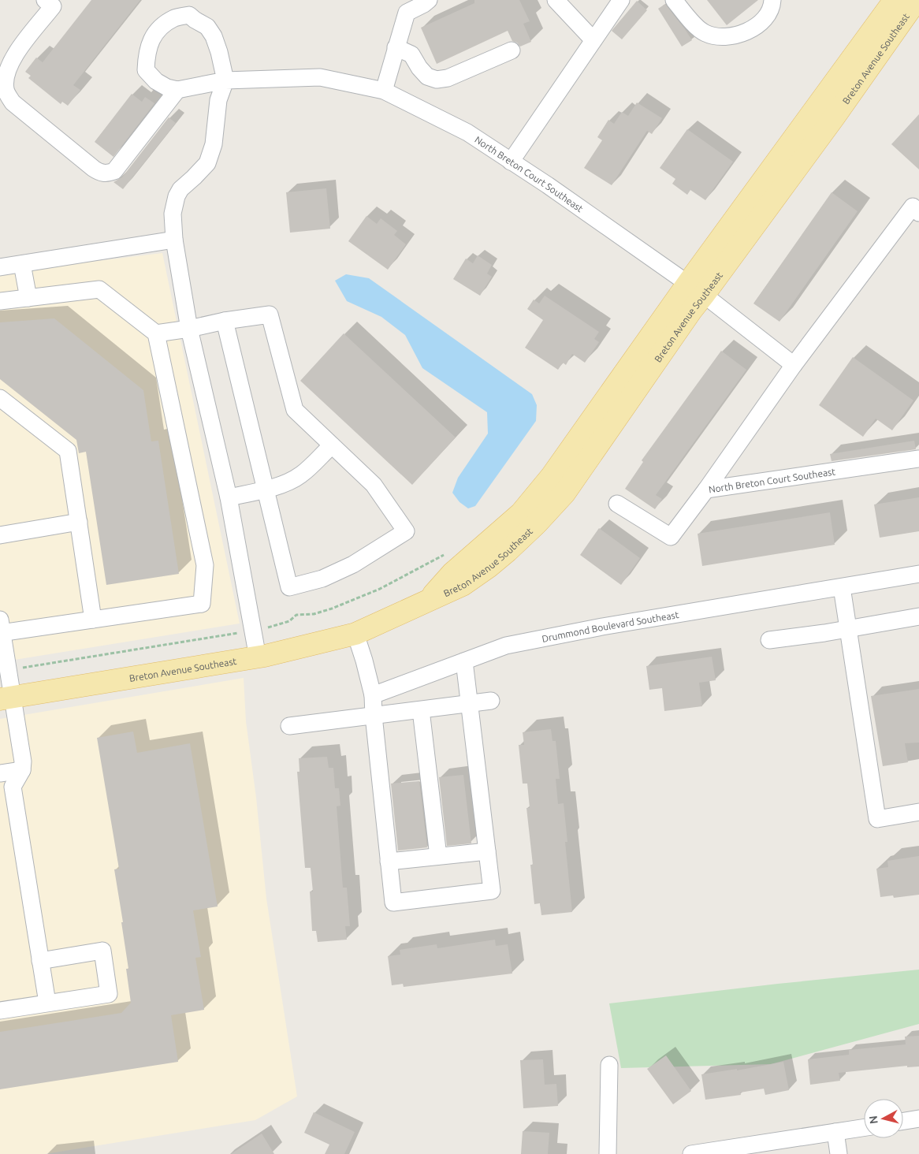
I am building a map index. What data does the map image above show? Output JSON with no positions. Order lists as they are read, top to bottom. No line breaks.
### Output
{"streets":{"main road":["Breton Avenue Southeast"],"street":["North Breton Court Southeast","Drummond Boulevard Southeast"]},"crossings":[["Breton Avenue Southeast","North Breton Court Southeast"]],"north":"left"}
